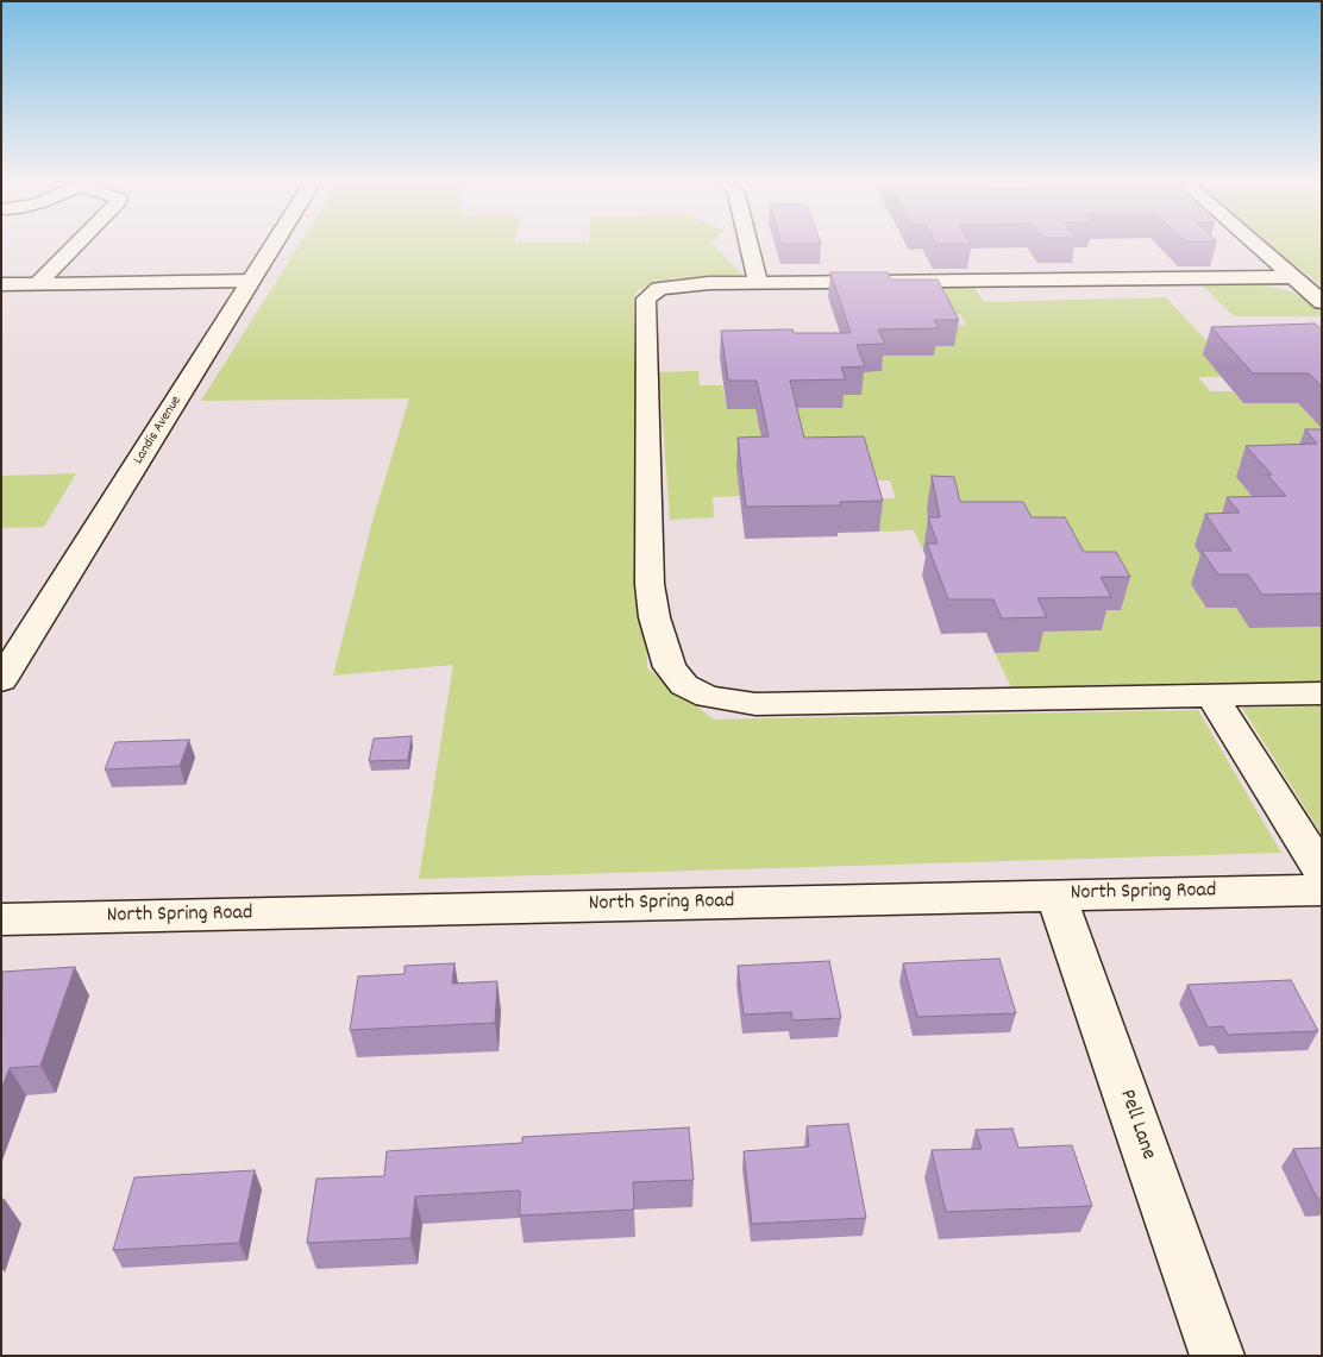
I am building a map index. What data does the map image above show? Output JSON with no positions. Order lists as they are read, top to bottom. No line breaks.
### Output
{"streets":{"street":["Landis Avenue","North Spring Road","Pell Lane"]},"crossings":[["North Spring Road","Pell Lane"]]}
